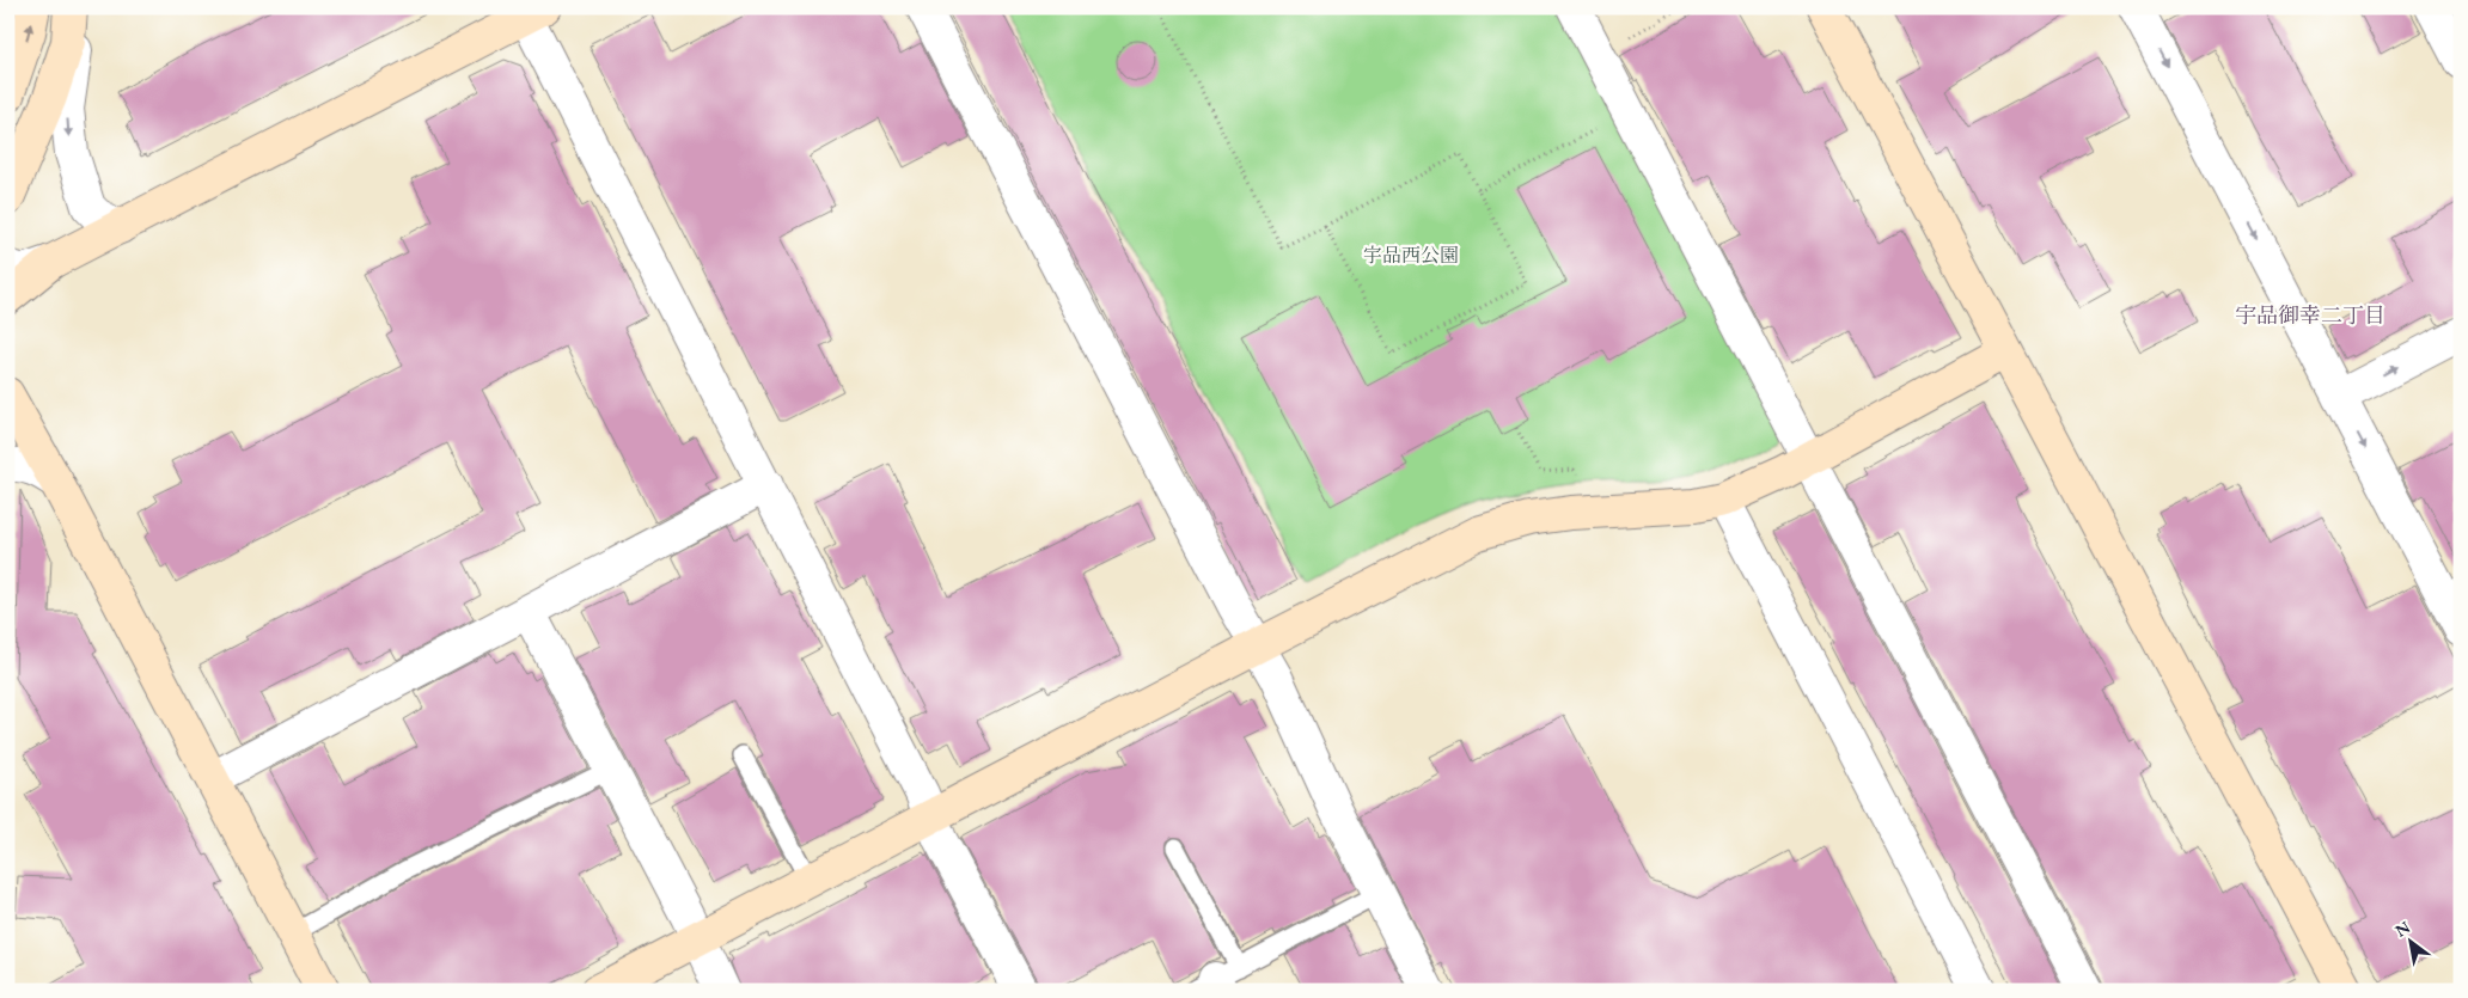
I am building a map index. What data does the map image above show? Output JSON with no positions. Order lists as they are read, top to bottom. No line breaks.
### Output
{"districts":["宇品御幸二丁目"],"parks":["宇品西公園"],"north":"top left"}
